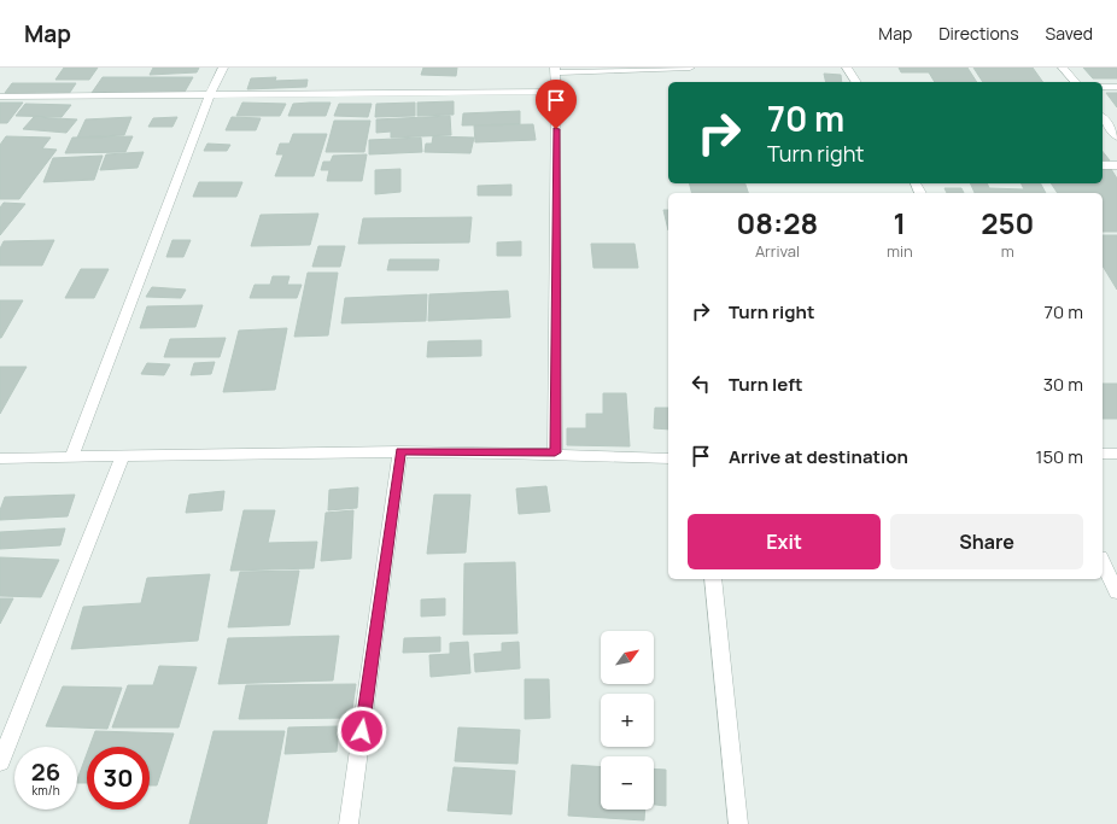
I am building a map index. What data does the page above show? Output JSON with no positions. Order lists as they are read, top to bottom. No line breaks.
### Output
{"north":"top right","page":{"header":"Map","nav":["Map","Directions","Saved"],"turn":["70 m","Turn right"],"eta":["08:28","Arrival","1","min","250","m"],"list":[{"name":"Turn right","value":"70 m"},{"name":"Turn left","value":"30 m"},{"name":"Arrive at destination","value":"150 m"}],"buttons":["Exit","Share"],"map_buttons":["+","−"],"speed":"26 km/h","limit":"30"}}
